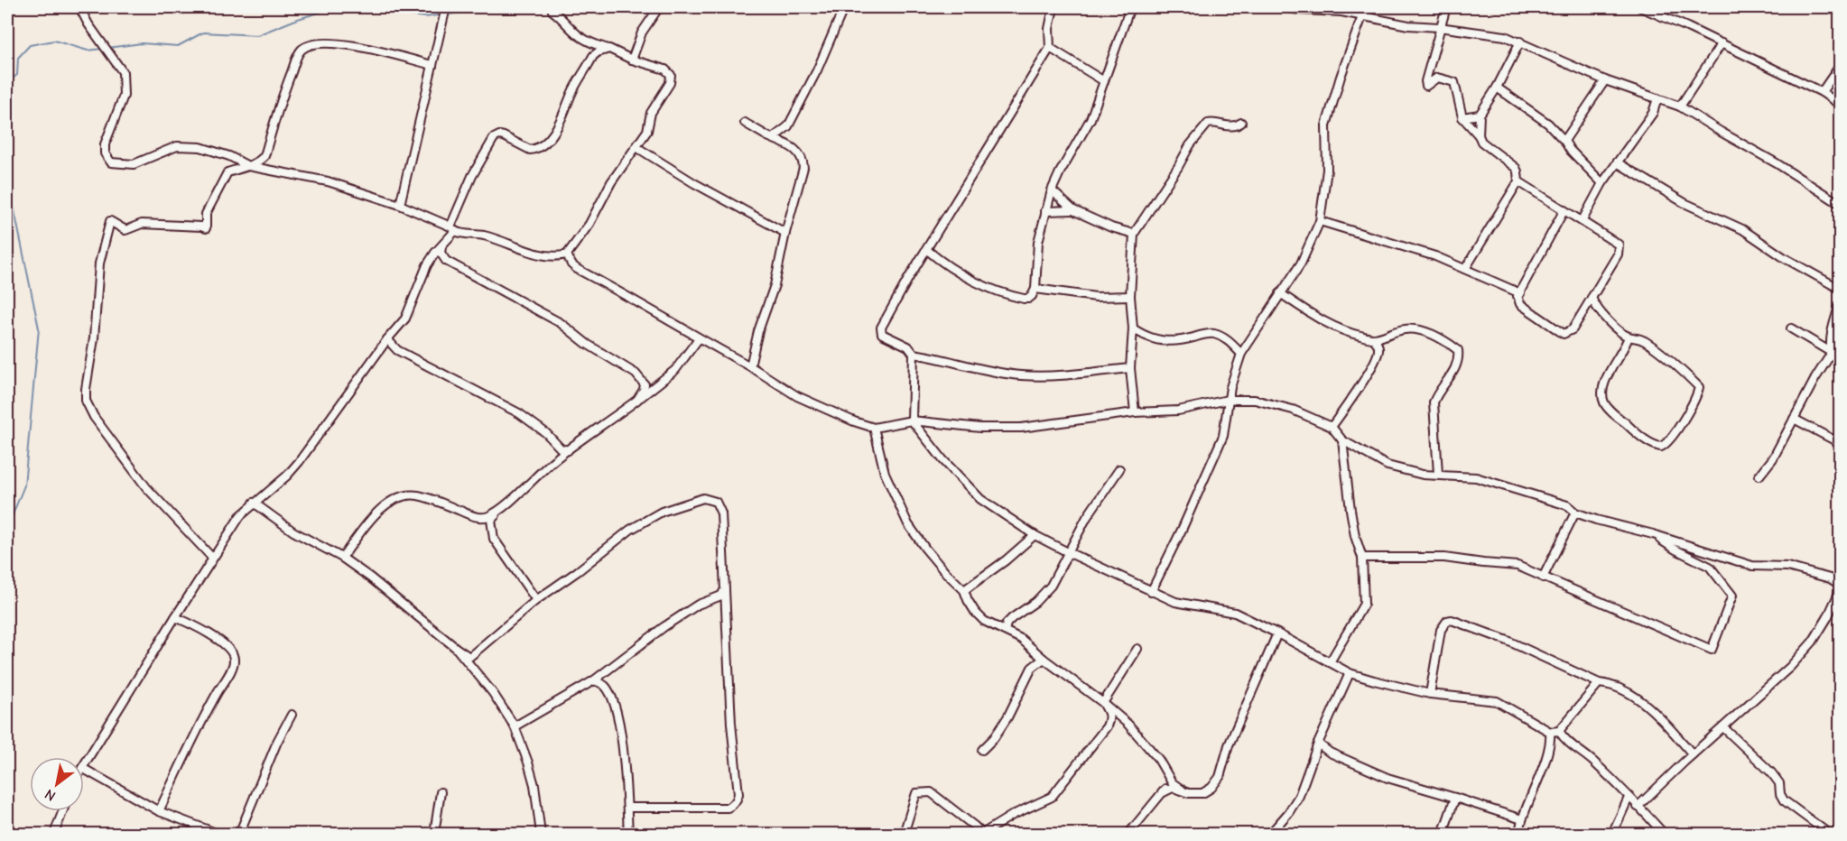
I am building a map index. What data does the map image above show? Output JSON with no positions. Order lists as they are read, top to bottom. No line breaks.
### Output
{"north":"bottom left"}
